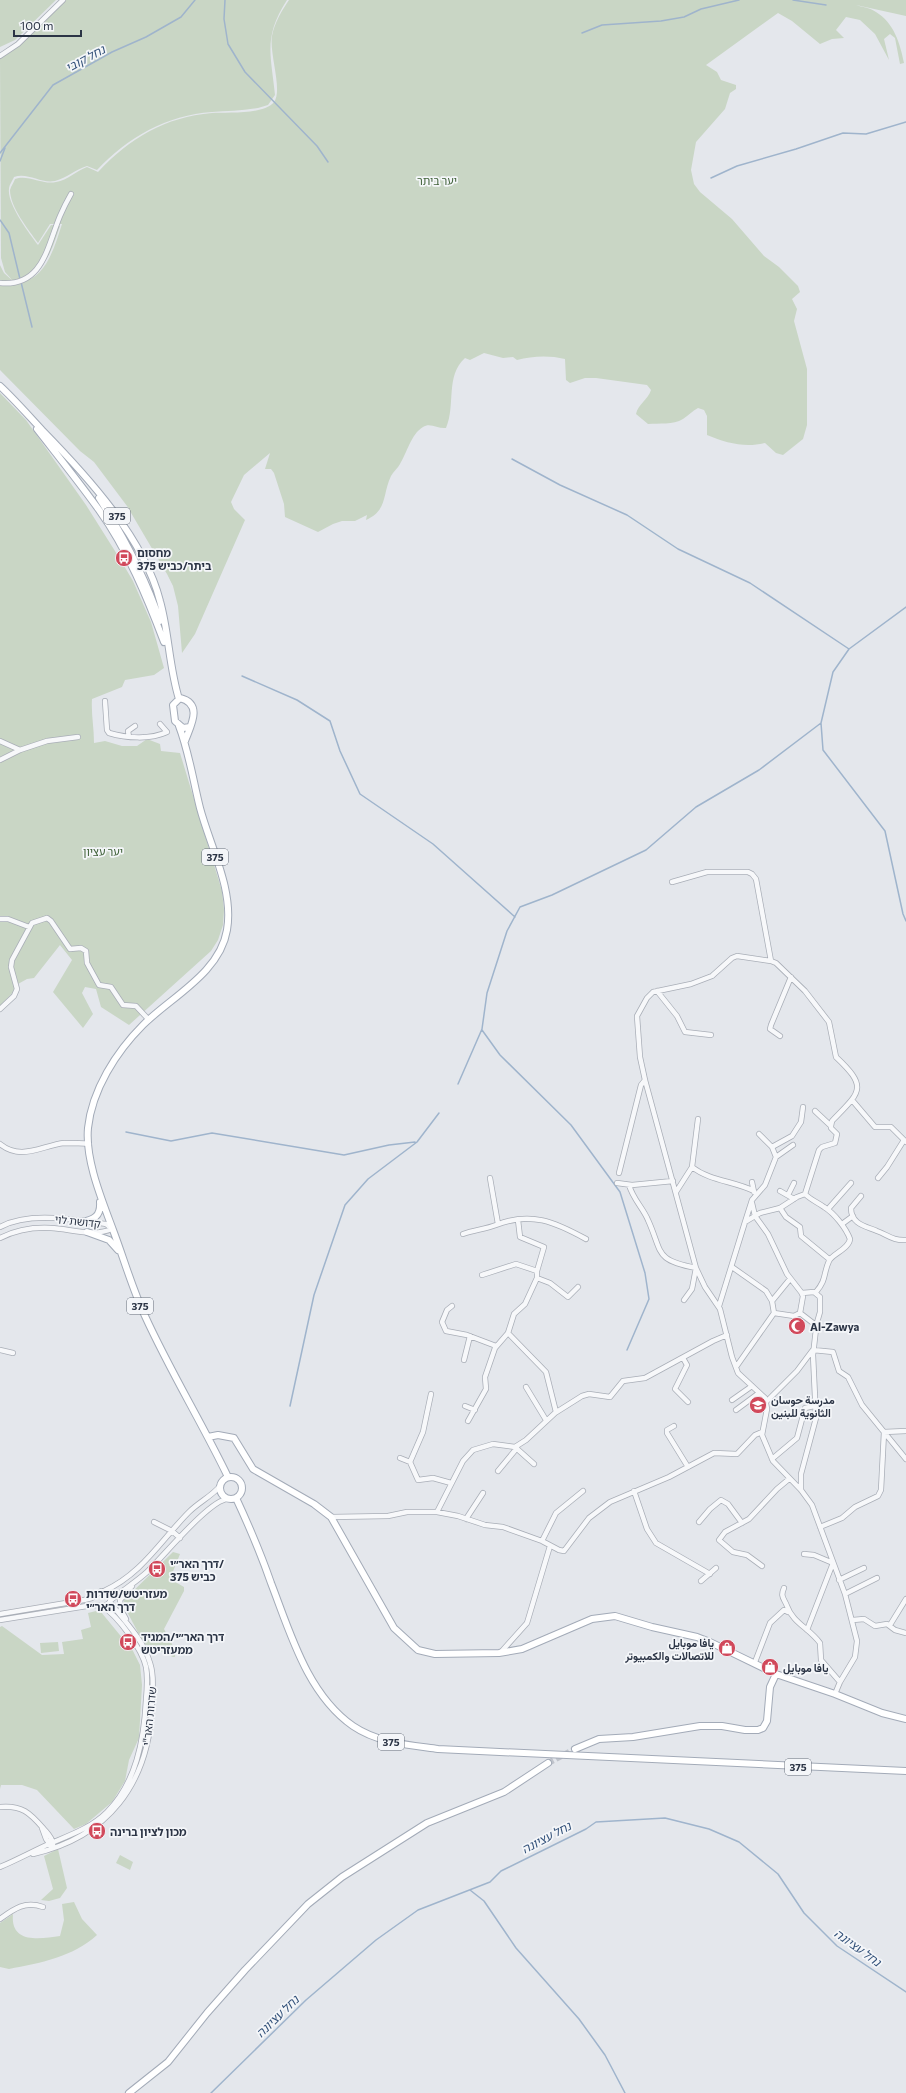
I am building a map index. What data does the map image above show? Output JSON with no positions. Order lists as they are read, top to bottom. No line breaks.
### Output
{"streets":{"main road":["375"],"street":["קדושת לוי","שדרות האר\"י"]},"crossings":[["375","קדושת לוי"]],"water":["נחל קובי","נחל עציונה"],"parks":["יער ביתר","יער עציון"],"places":{"bus stop":["מחסום ביתר/כביש 375","דרך האר״י/ כביש 375","מעזריטש/שדרות דרך האר״י","דרך האר״י/המגיד ממעזריטש","מכון לציון ברינה"],"mosque":["Al-Zawya"],"school or university":["مدرسة حوسان الثانوية للبنين"],"shop":["يافا موبايل للاتصالات والكمبيوتر","يافا موبايل"]},"scale_bar":"100 m"}
